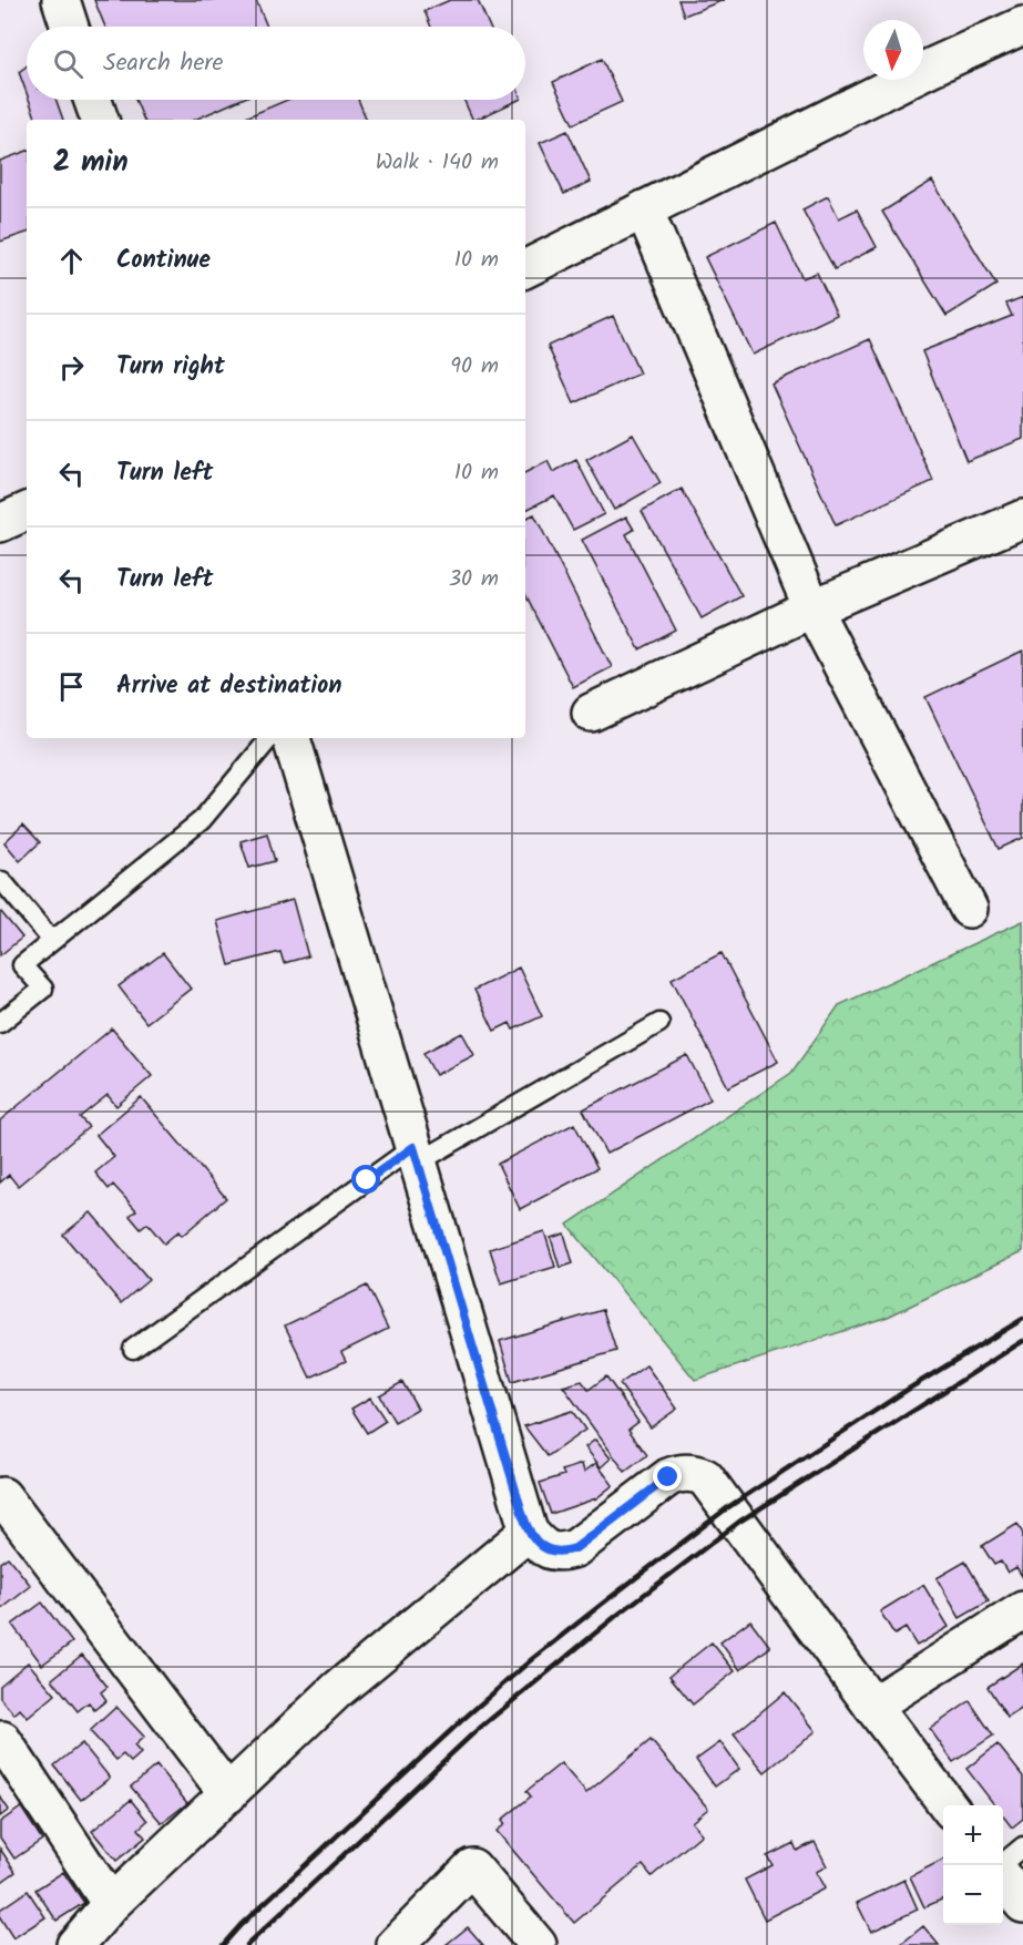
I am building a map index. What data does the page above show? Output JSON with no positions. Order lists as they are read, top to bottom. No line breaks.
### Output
{"north":"bottom","page":{"search":"Search here","heading":["2 min","Walk · 140 m"],"list":[["Continue","10 m"],["Turn right","90 m"],["Turn left","10 m"],["Turn left","30 m"],"Arrive at destination"],"map_buttons":["+","−"]}}
